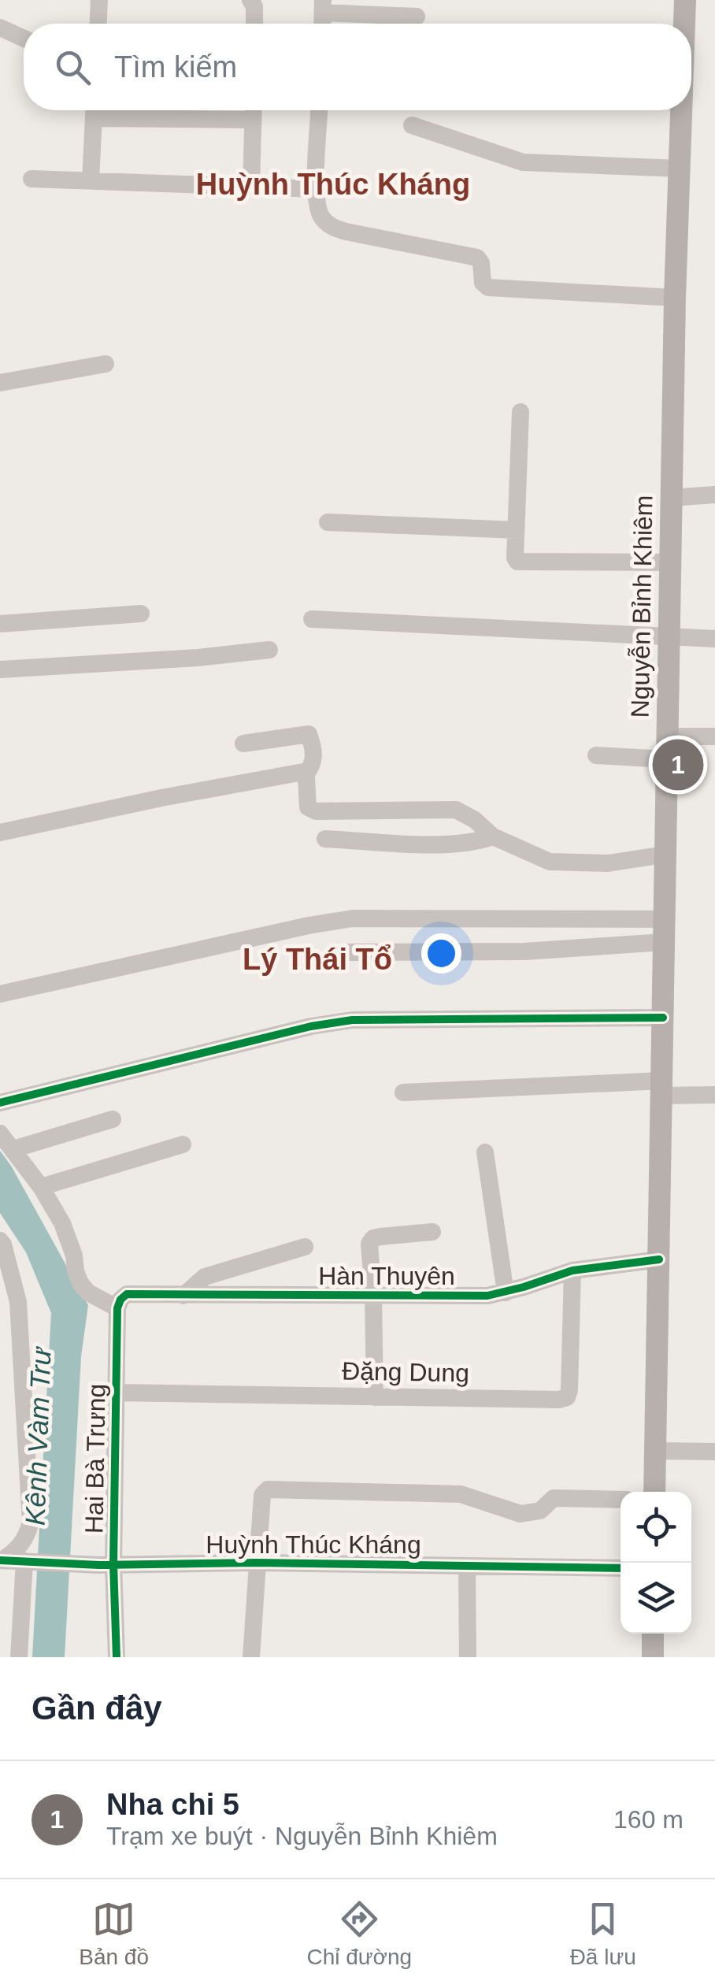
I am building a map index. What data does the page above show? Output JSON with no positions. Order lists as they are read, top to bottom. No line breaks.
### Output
{"streets":{"main road":["Nguyễn Bỉnh Khiêm"],"street":["Hàn Thuyên","Đặng Dung","Hai Bà Trưng","Huỳnh Thúc Kháng"]},"crossings":[["Nguyễn Bỉnh Khiêm","Hàn Thuyên"],["Hàn Thuyên","Đặng Dung"],["Hàn Thuyên","Hai Bà Trưng"],["Đặng Dung","Hai Bà Trưng"],["Hai Bà Trưng","Huỳnh Thúc Kháng"]],"districts":["Huỳnh Thúc Kháng","Lý Thái Tổ"],"water":["Kênh Vàm Trư"],"page":{"search":"Tìm kiếm","pins":"1","heading":"Gần đây","list":[{"mark":"1","name":"Nha chi 5","note":"Trạm xe buýt · Nguyễn Bỉnh Khiêm","value":"160 m"}],"nav":["Bản đồ","Chỉ đường","Đã lưu"]}}
